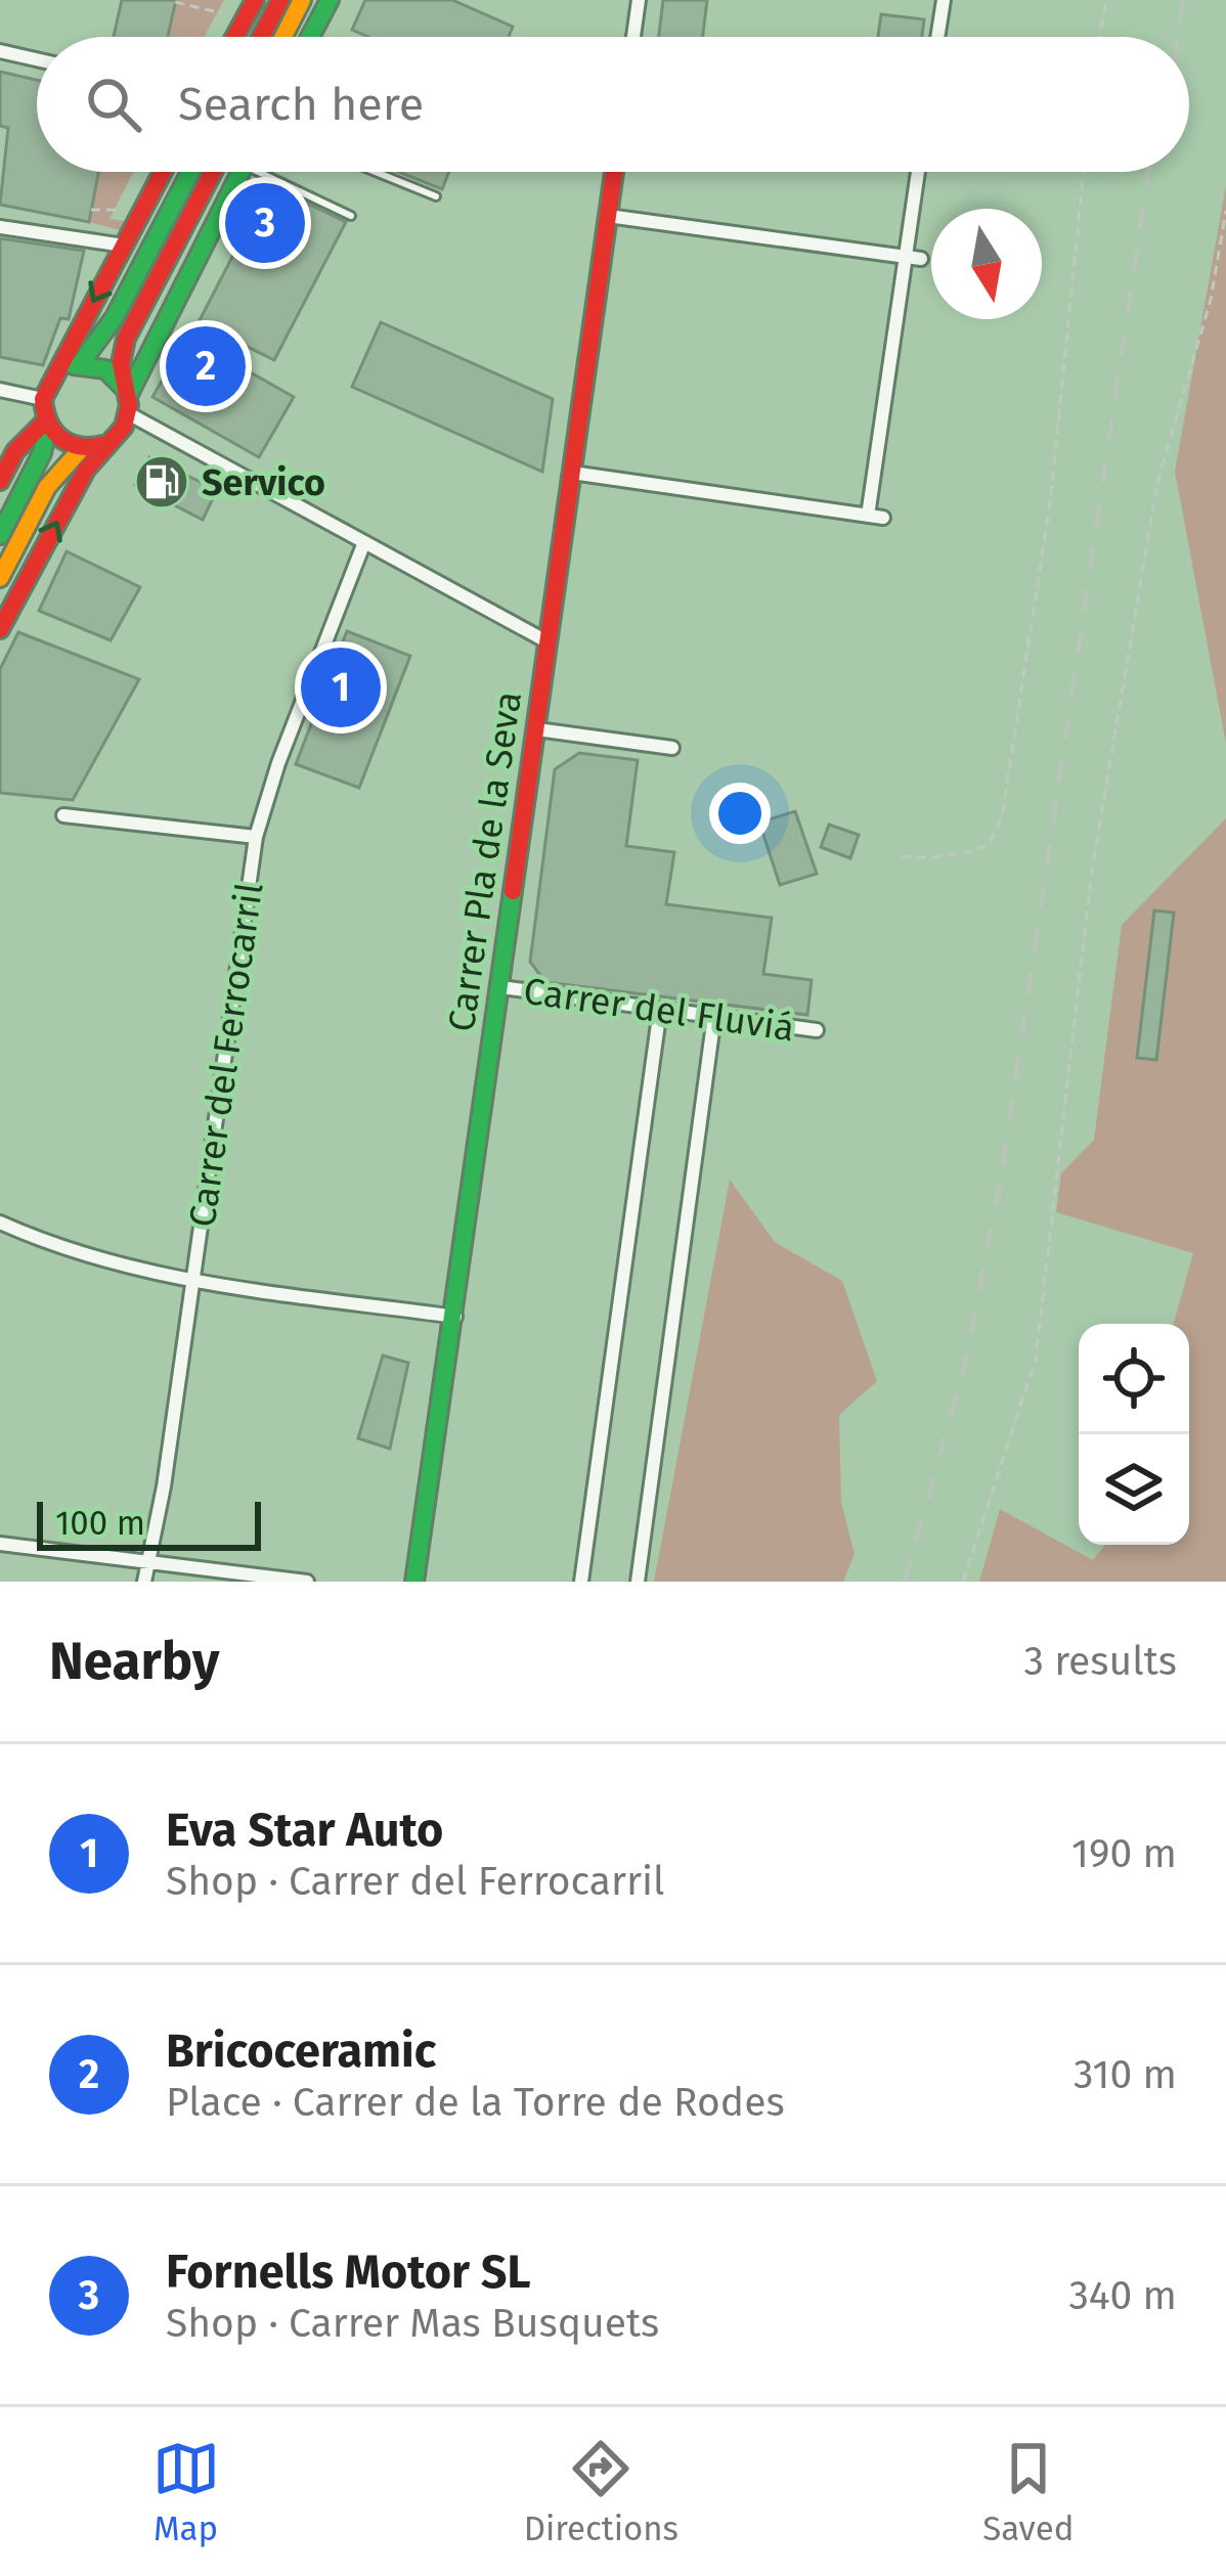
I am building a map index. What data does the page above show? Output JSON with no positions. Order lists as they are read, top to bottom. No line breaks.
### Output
{"streets":{"main road":["Carrer Pla de la Seva"],"street":["Carrer del Fluviá","Carrer del Ferrocarril"]},"crossings":[["Carrer Pla de la Seva","Carrer del Fluviá"]],"places":{"fuel station":["Servico"]},"scale_bar":"100 m","north":"bottom","page":{"search":"Search here","pins":["3","2","1"],"scale":"100 m","heading":["Nearby","3 results"],"list":[{"mark":"1","name":"Eva Star Auto","note":"Shop · Carrer del Ferrocarril","value":"190 m"},{"mark":"2","name":"Bricoceramic","note":"Place · Carrer de la Torre de Rodes","value":"310 m"},{"mark":"3","name":"Fornells Motor SL","note":"Shop · Carrer Mas Busquets","value":"340 m"}],"nav":["Map","Directions","Saved"]}}
